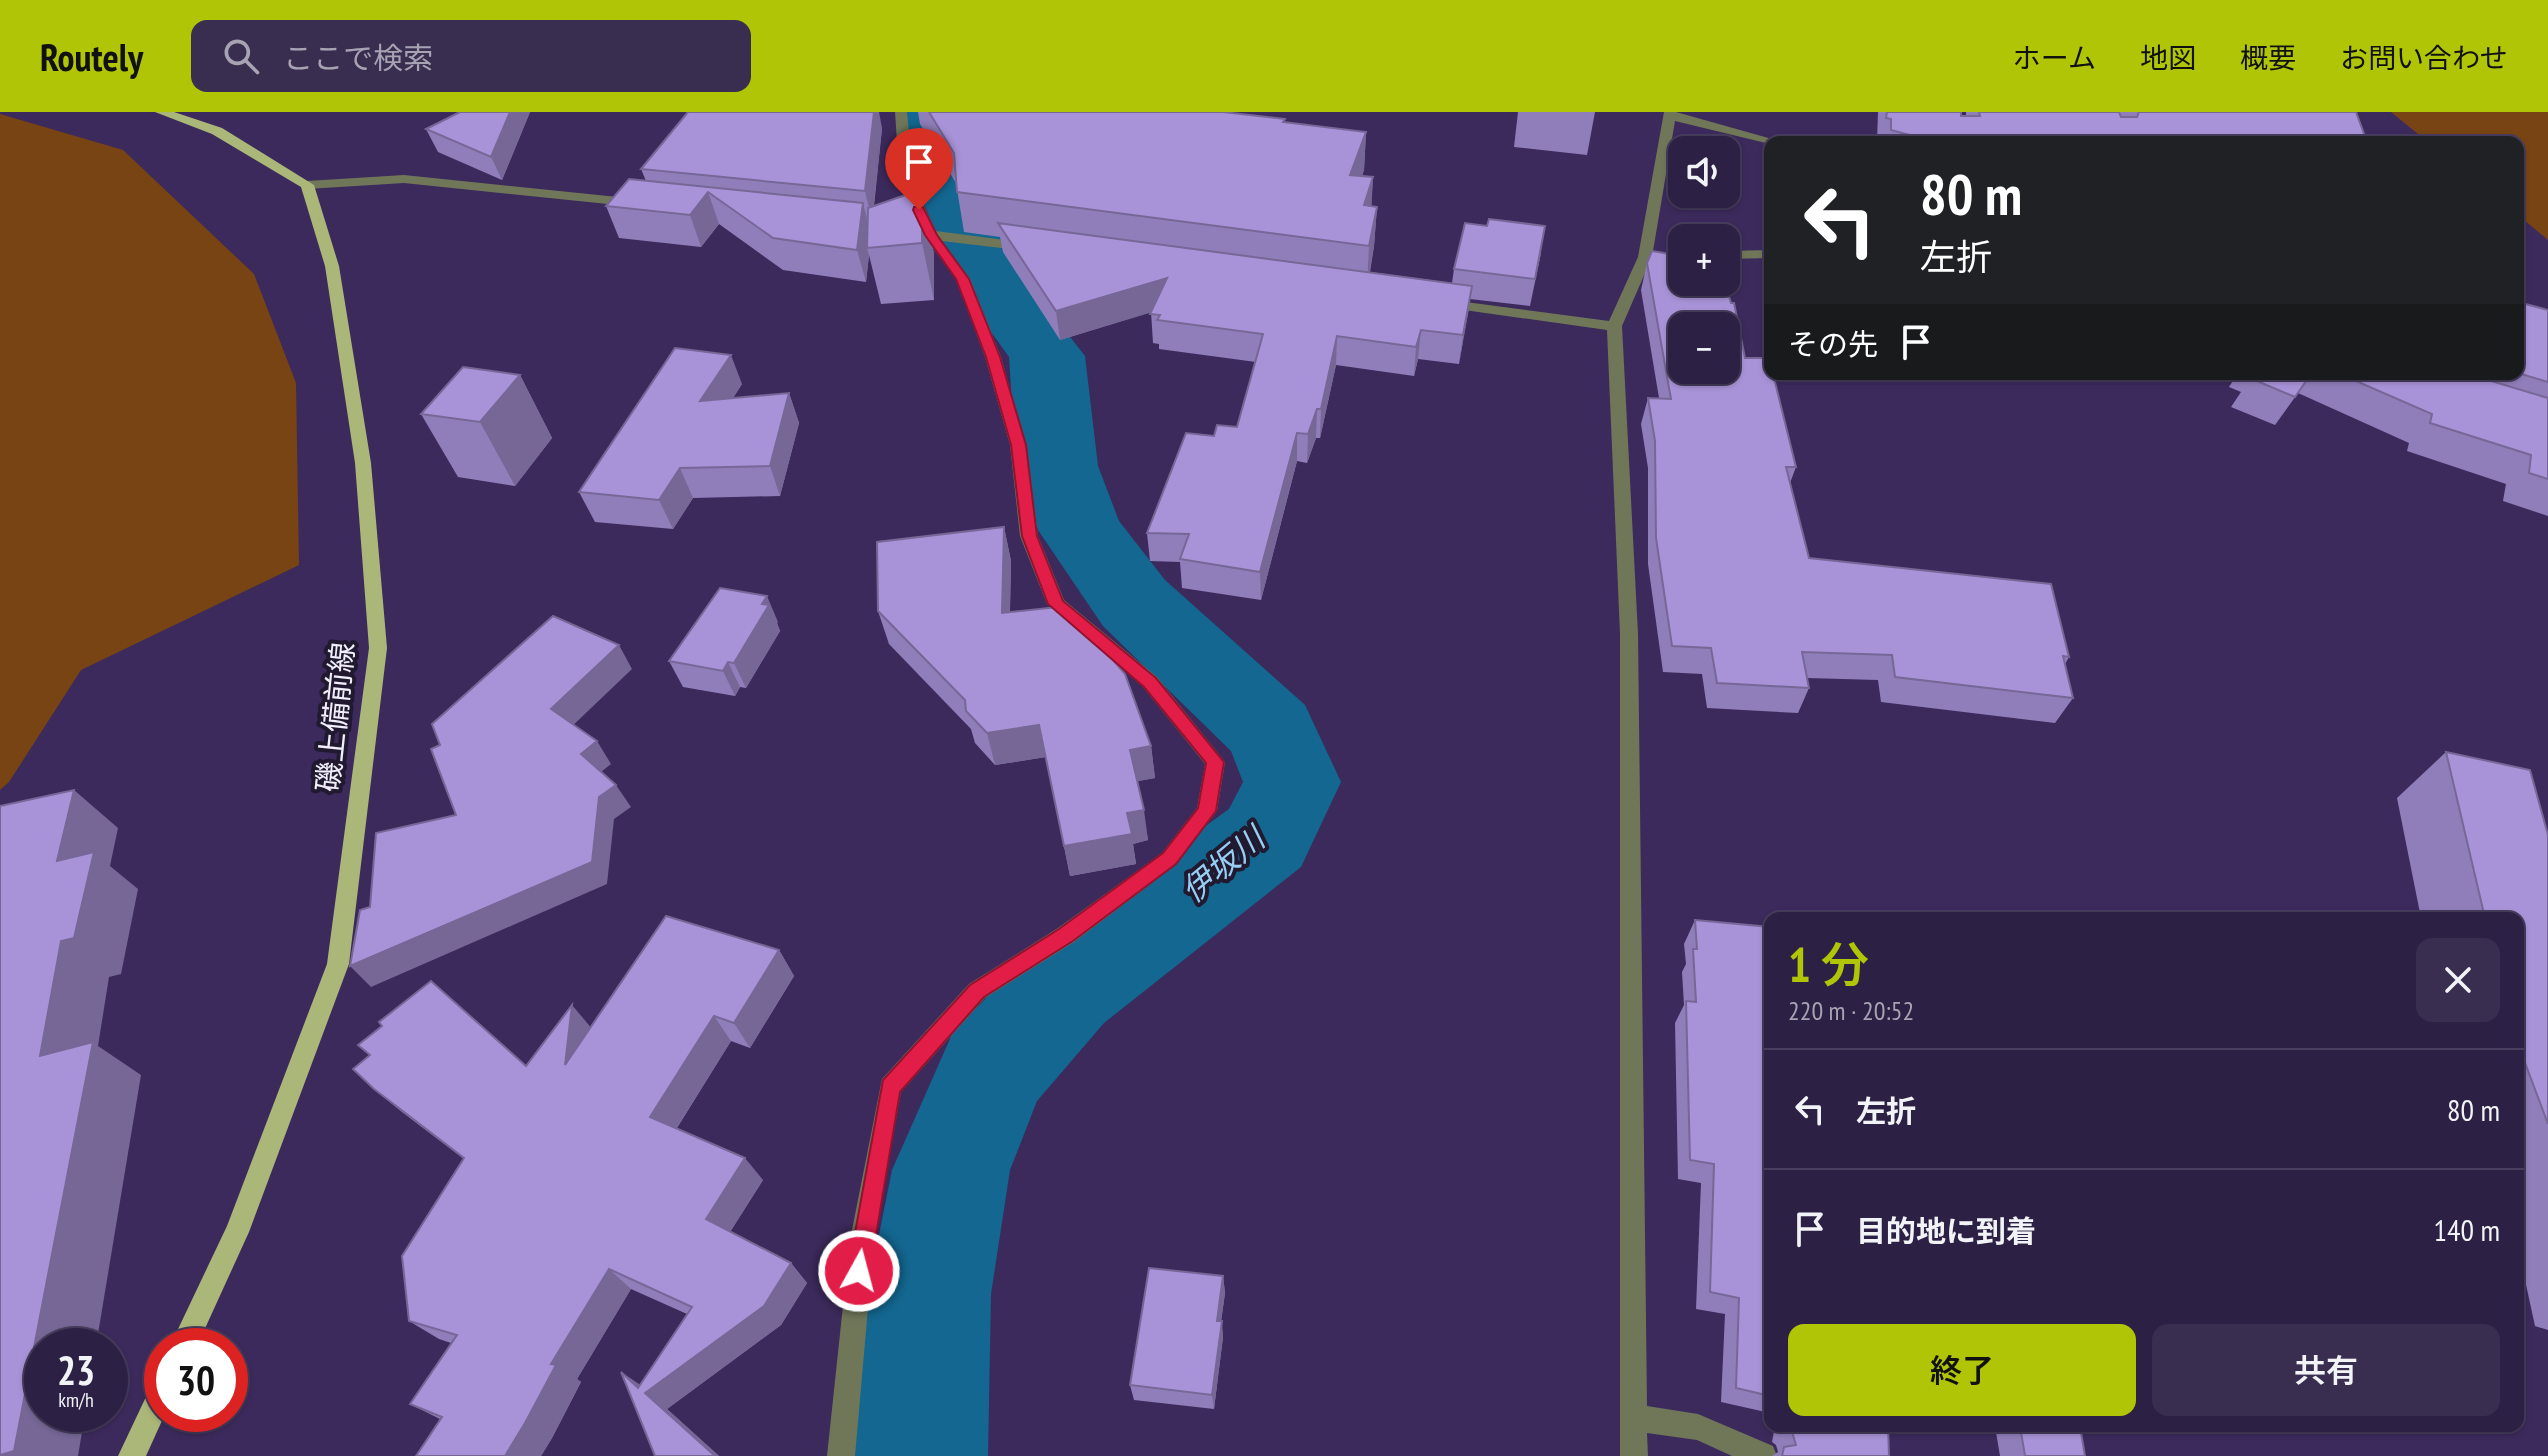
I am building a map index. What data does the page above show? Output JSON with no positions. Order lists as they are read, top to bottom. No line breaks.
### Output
{"streets":{"main road":["磯上備前線"]},"water":["伊坂川"],"page":{"header":"Routely","search":"ここで検索","nav":["ホーム","地図","概要","お問い合わせ"],"map_buttons":["+","−"],"turn":["80 m","左折"],"then":"その先","heading":["1 分","220 m · 20:52"],"list":[{"name":"左折","value":"80 m"},{"name":"目的地に到着","value":"140 m"}],"buttons":["終了","共有"],"speed":"23 km/h","limit":"30"}}
